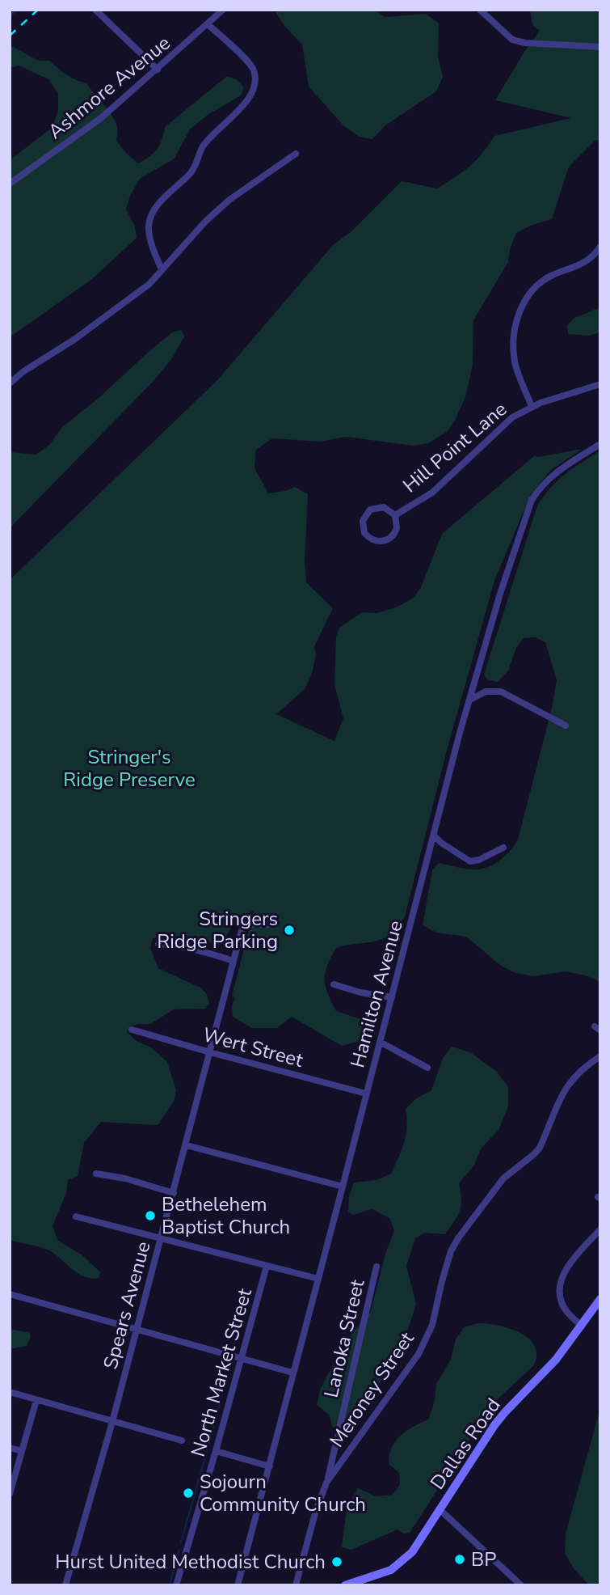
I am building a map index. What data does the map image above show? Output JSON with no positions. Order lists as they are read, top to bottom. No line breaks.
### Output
{"streets":{"street":["Ashmore Avenue","Hill Point Lane","Hamilton Avenue","Wert Street","Spears Avenue","Lanoka Street","North Market Street","Meroney Street","Dallas Road"]},"crossings":[["Hamilton Avenue","Wert Street"],["Wert Street","Spears Avenue"],["Lanoka Street","Meroney Street"]],"parks":["Stringer's Ridge Preserve"],"places":["Stringers Ridge Parking","Bethelehem Baptist Church","Sojourn Community Church","BP","Hurst United Methodist Church"]}
